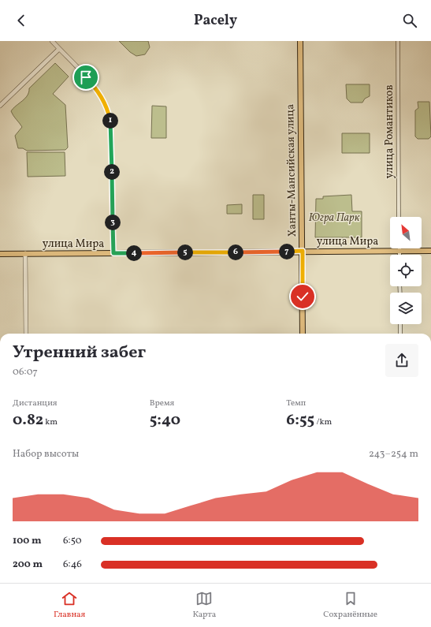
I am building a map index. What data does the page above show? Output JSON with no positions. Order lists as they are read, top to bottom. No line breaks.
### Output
{"streets":{"main road":["Ханты-Мансийская улица","улица Мира"],"street":["улица Романтиков"]},"crossings":[["Ханты-Мансийская улица","улица Мира"]],"parks":["Югра Парк"],"north":"top left","page":{"header":"Pacely","pins":["1","2","3","7","5","6","4"],"heading":["Утренний забег","06:07"],"stats":[["Дистанция","0.82 km"],["Время","5:40"],["Темп","6:55 /km"]],"chart":["Набор высоты","243–254 m"],"list":[{"name":"100 m","note":"6:50"},{"name":"200 m","note":"6:46"}],"tabs":["Главная","Карта","Сохранённые"]}}
